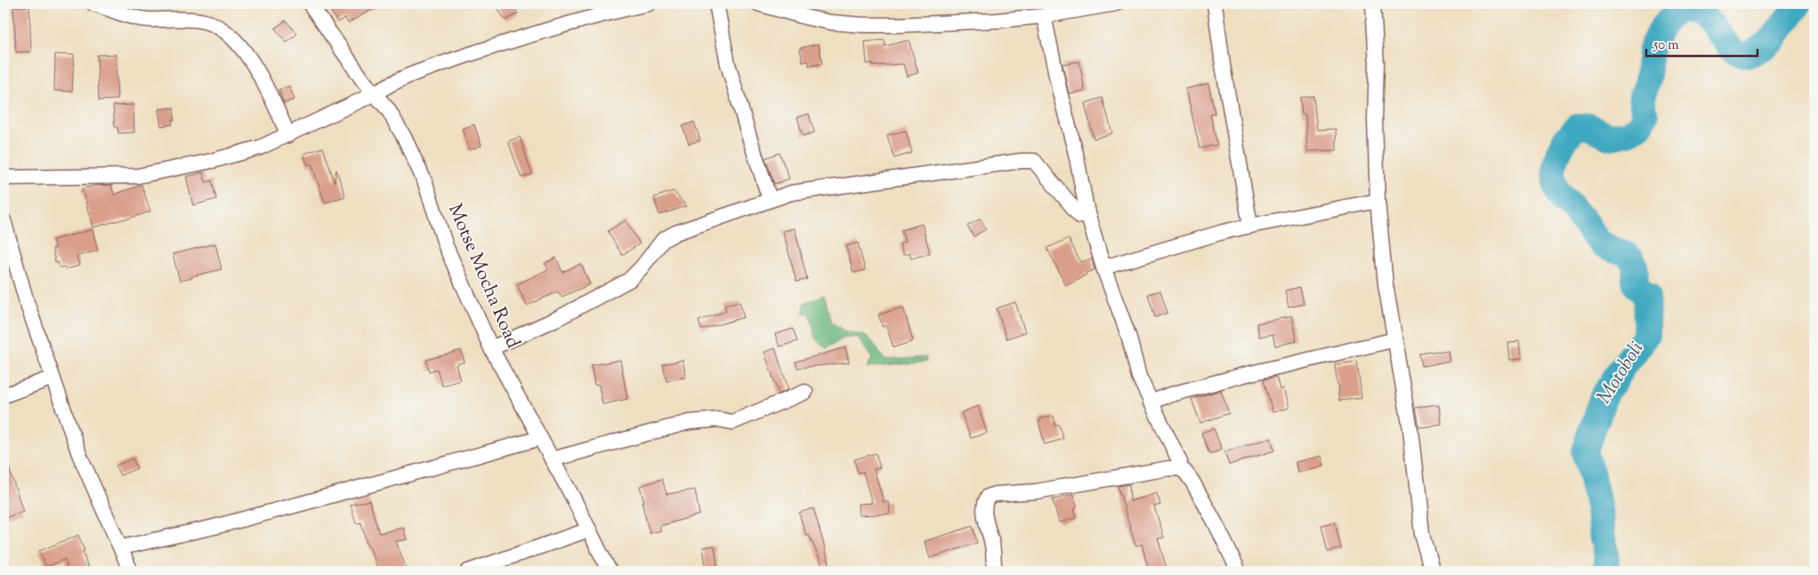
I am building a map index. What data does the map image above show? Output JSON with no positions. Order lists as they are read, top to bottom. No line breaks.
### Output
{"streets":{"street":["Motse Mocha Road"]},"water":["Motoboli"],"scale_bar":"50 m"}
